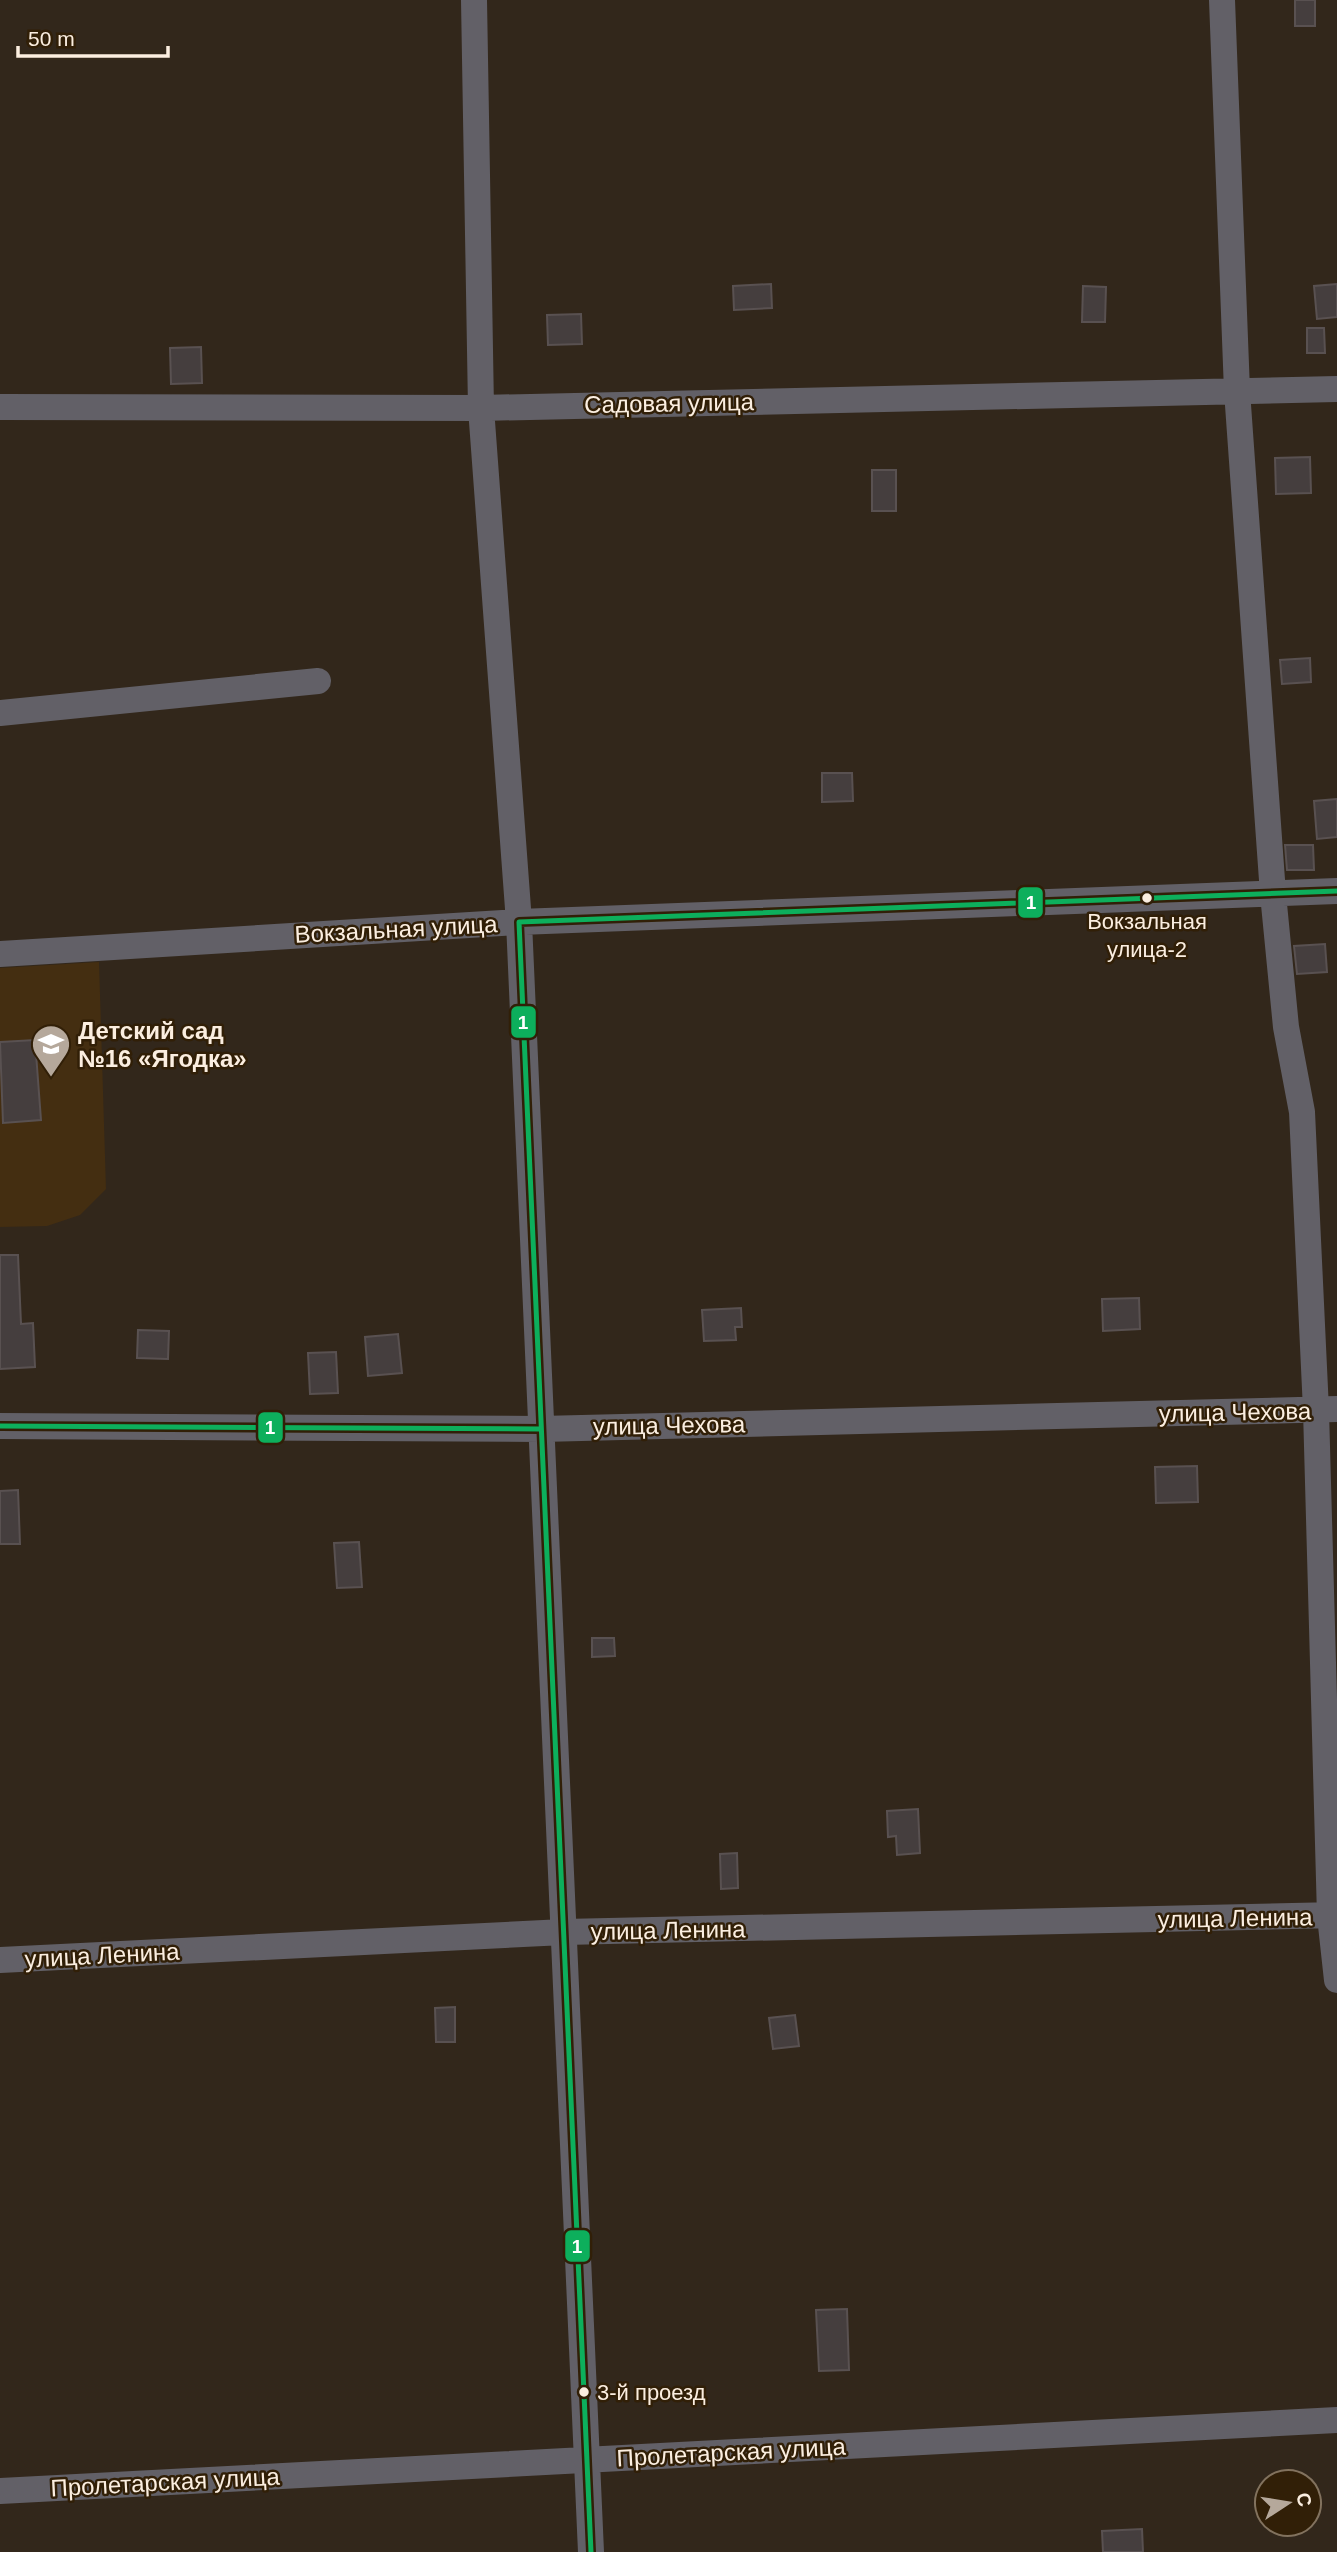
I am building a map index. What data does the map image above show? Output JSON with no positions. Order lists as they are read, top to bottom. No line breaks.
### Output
{"streets":{"street":["Садовая улица","Вокзальная улица","улица Чехова","улица Ленина","Пролетарская улица"]},"places":{"other":["Вокзальная улица-2","3-й проезд"],"school or university":["Детский сад №16 «Ягодка»"]},"lines":["transit line 1"],"scale_bar":"50 m","north":"right"}
